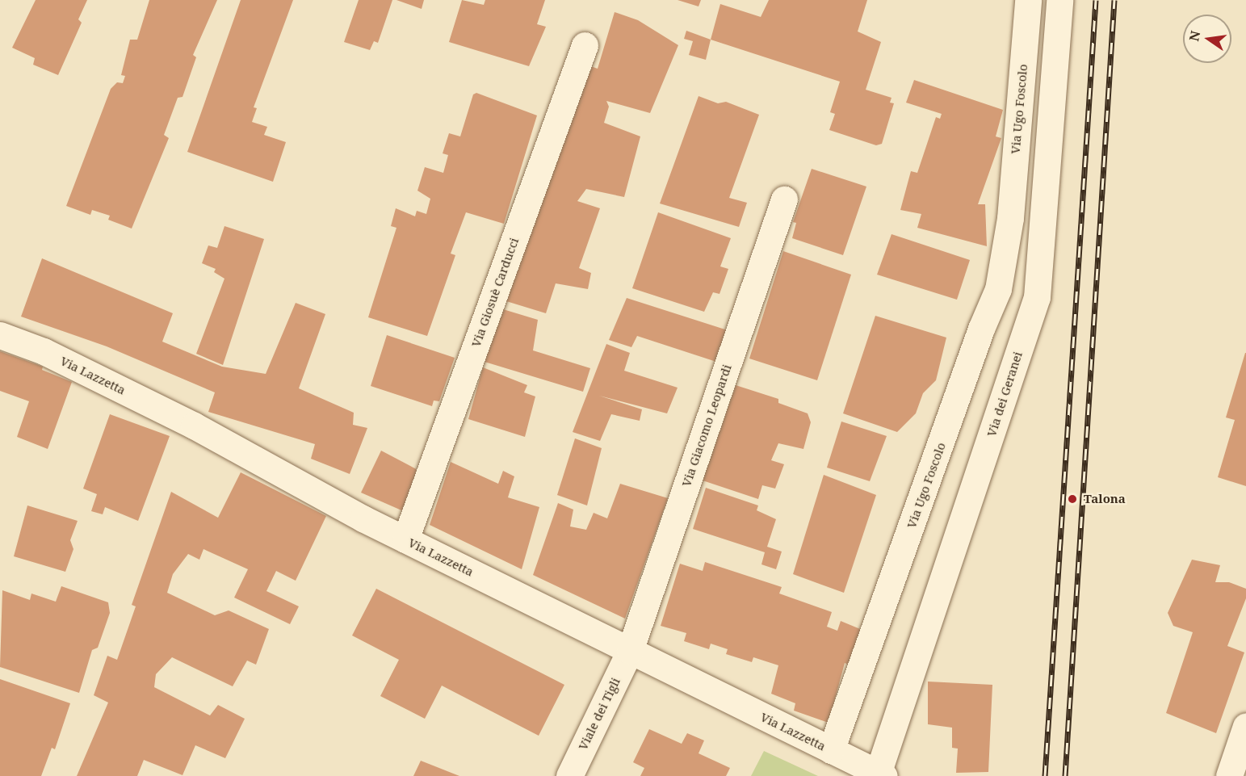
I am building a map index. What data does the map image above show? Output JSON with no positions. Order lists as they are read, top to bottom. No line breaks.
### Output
{"streets":{"street":["Via Ugo Foscolo","Via Giosuè Carducci","Via Lazzetta","Via dei Geranei","Via Giacomo Leopardi","Viale dei Tigli"]},"crossings":[["Via Ugo Foscolo","Via Lazzetta"],["Via Giosuè Carducci","Via Lazzetta"],["Via Lazzetta","Via dei Geranei"],["Via Lazzetta","Via Giacomo Leopardi"],["Via Lazzetta","Viale dei Tigli"],["Via Giacomo Leopardi","Viale dei Tigli"]],"places":["Talona"],"north":"left"}
